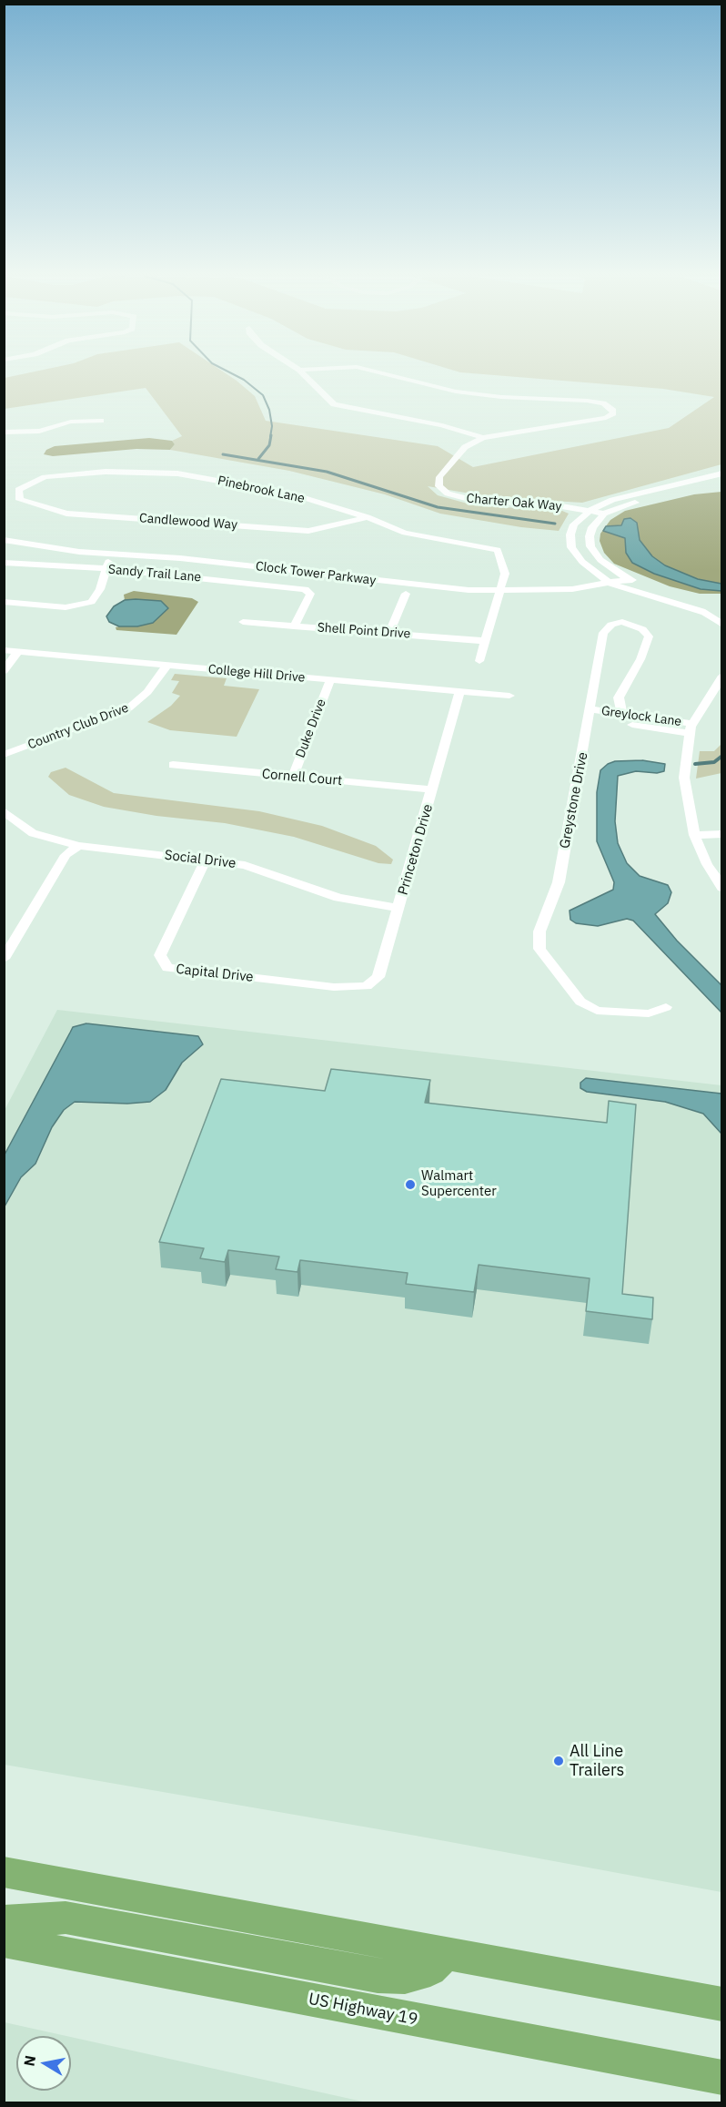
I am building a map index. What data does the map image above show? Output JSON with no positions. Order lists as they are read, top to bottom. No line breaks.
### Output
{"streets":{"highway":["US Highway 19"],"street":["Pinebrook Lane","Charter Oak Way","Candlewood Way","Sandy Trail Lane","Clock Tower Parkway","Shell Point Drive","College Hill Drive","Greylock Lane","Country Club Drive","Duke Drive","Cornell Court","Greystone Drive","Princeton Drive","Social Drive","Capital Drive"]},"crossings":[["Pinebrook Lane","Candlewood Way"],["Pinebrook Lane","Clock Tower Parkway"],["Sandy Trail Lane","Shell Point Drive"],["College Hill Drive","Country Club Drive"],["College Hill Drive","Duke Drive"],["College Hill Drive","Princeton Drive"],["Greylock Lane","Greystone Drive"],["Duke Drive","Cornell Court"],["Cornell Court","Princeton Drive"],["Princeton Drive","Social Drive"],["Princeton Drive","Capital Drive"],["Social Drive","Capital Drive"]],"places":["Walmart Supercenter","All Line Trailers"],"north":"left"}
